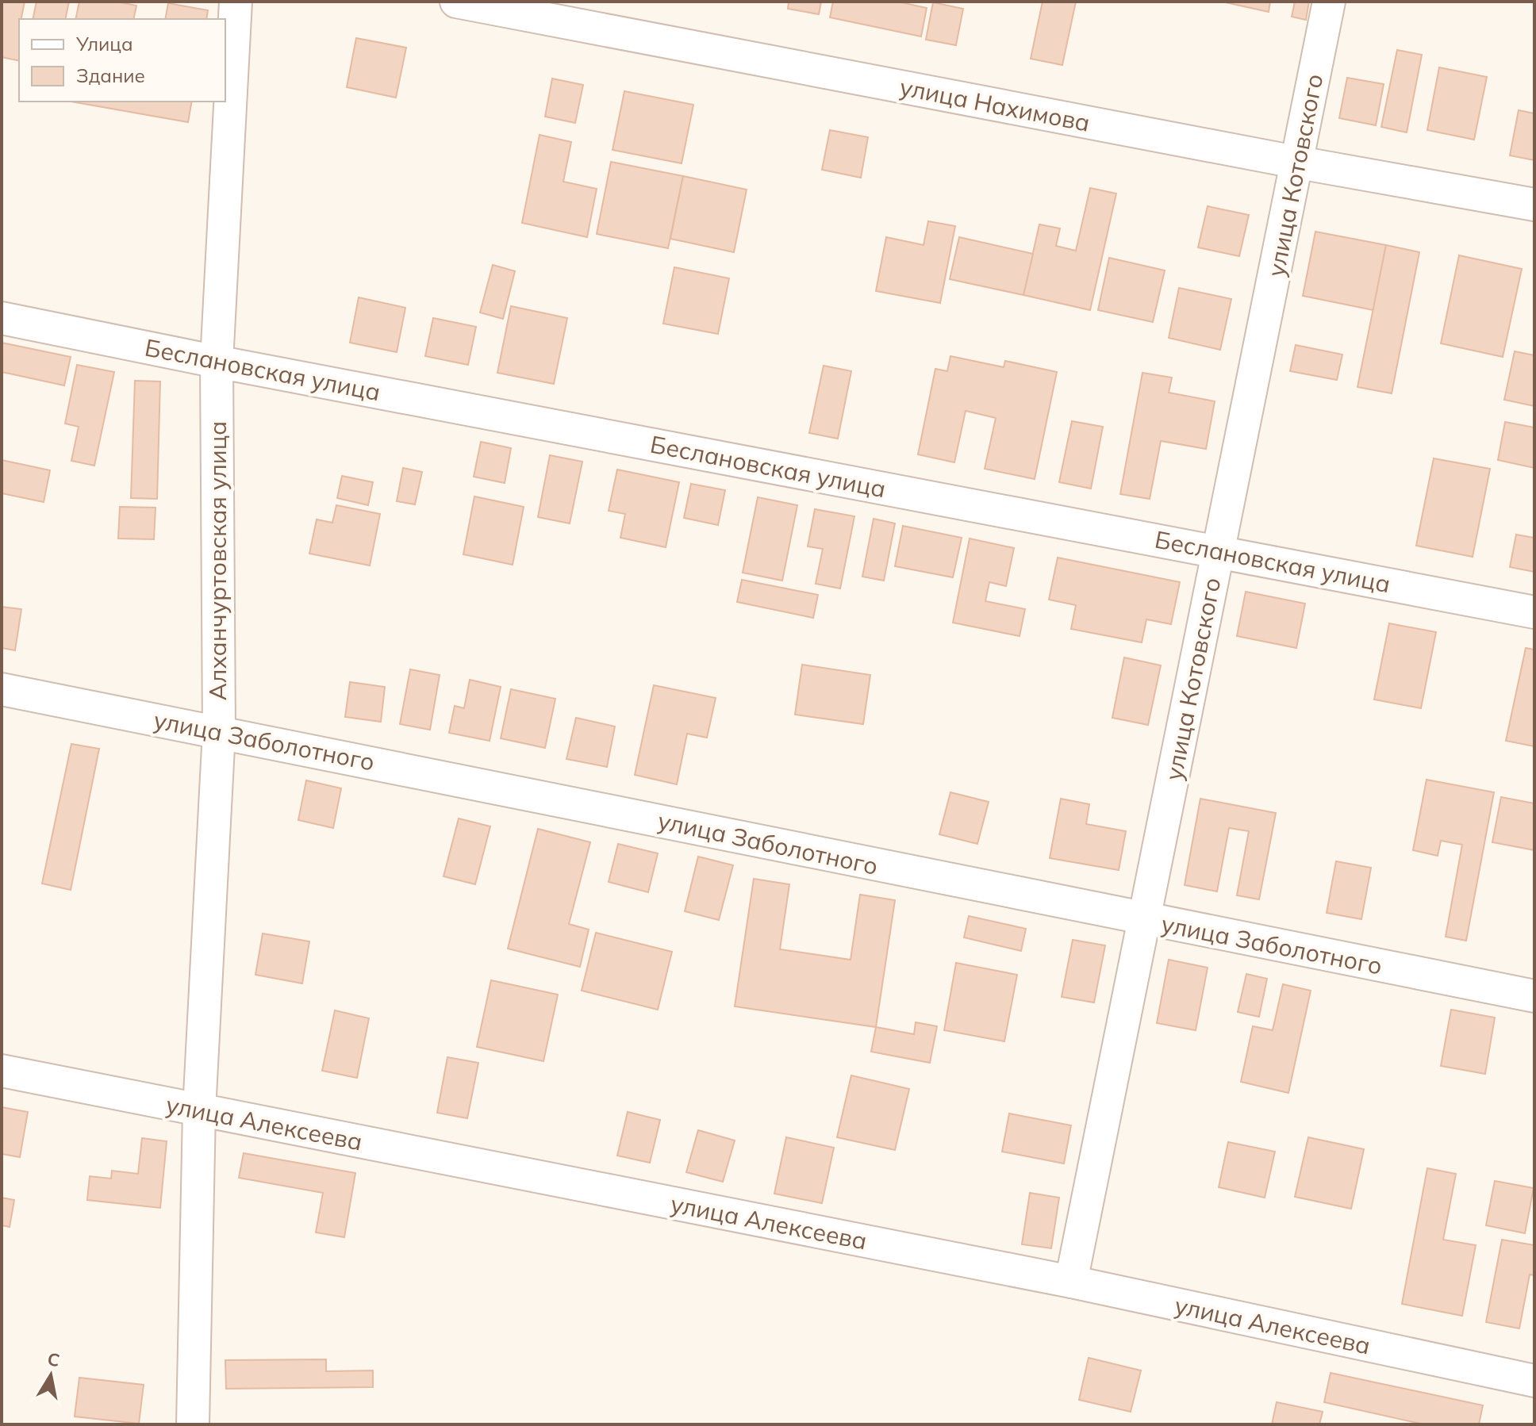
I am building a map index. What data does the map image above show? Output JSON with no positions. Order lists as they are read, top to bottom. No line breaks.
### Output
{"streets":{"street":["улица Нахимова","улица Котовского","Беслановская улица","Алханчуртовская улица","улица Заболотного","улица Алексеева"]},"crossings":[["улица Нахимова","улица Котовского"],["улица Котовского","Беслановская улица"],["улица Котовского","улица Заболотного"],["улица Котовского","улица Алексеева"],["Беслановская улица","Алханчуртовская улица"],["Алханчуртовская улица","улица Заболотного"],["Алханчуртовская улица","улица Алексеева"]],"legend":["Улица","Здание"],"north":"top"}
